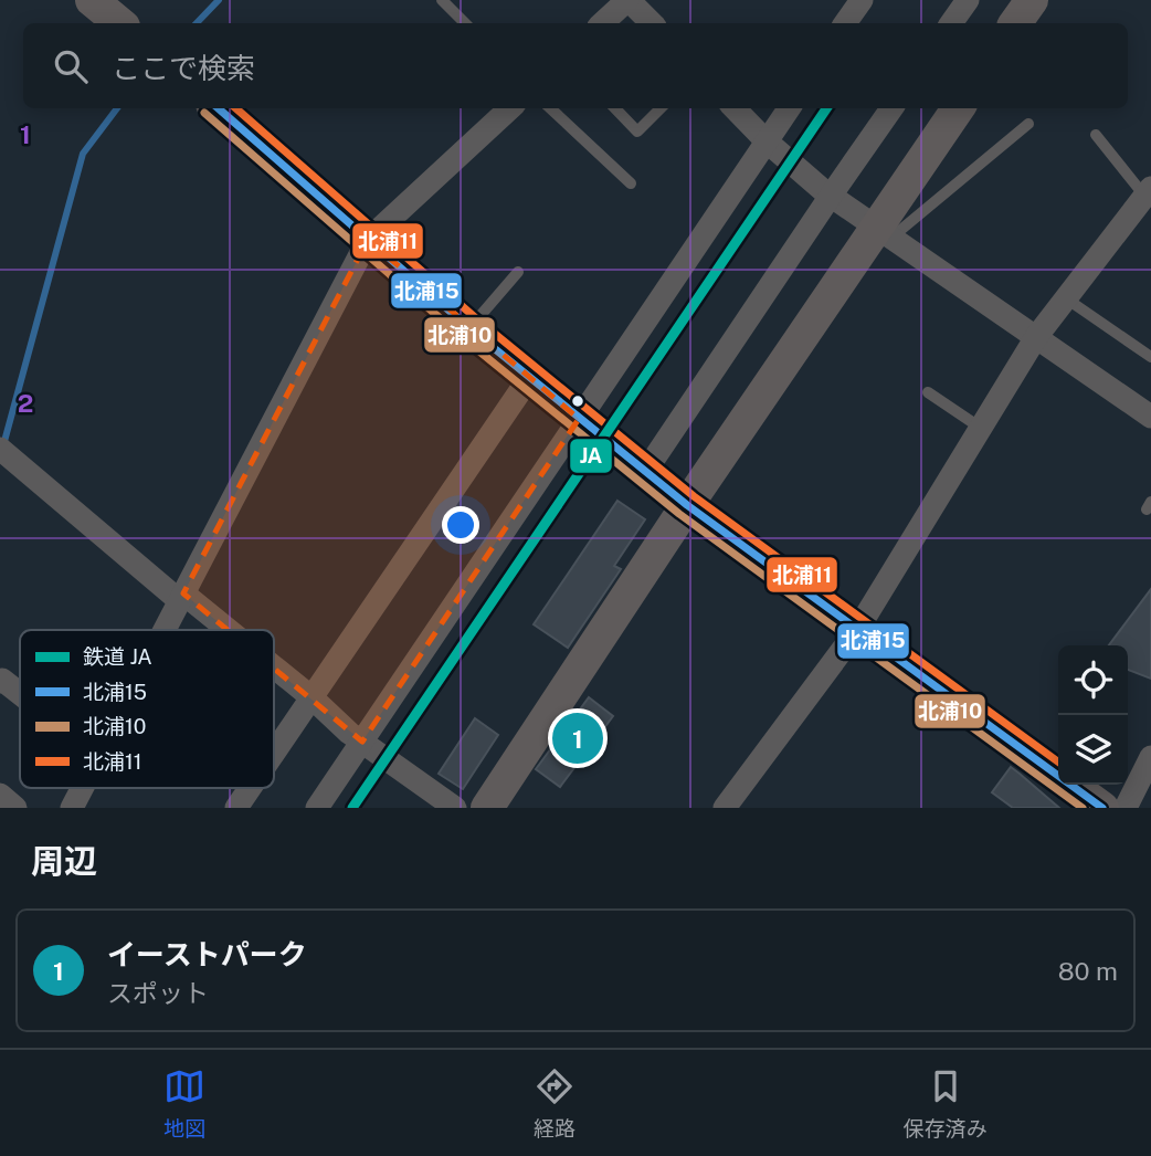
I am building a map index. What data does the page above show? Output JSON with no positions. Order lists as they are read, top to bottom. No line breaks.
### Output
{"lines":["rail line JA","transit line 北浦15","transit line 北浦11","transit line 北浦10"],"legend":["鉄道 JA","北浦15","北浦10","北浦11"],"page":{"search":"ここで検索","pins":"1","heading":"周辺","list":[{"mark":"1","name":"イーストパーク","note":"スポット","value":"80 m"}],"nav":["地図","経路","保存済み"]},"grid":{"rows":["1","2"]}}
